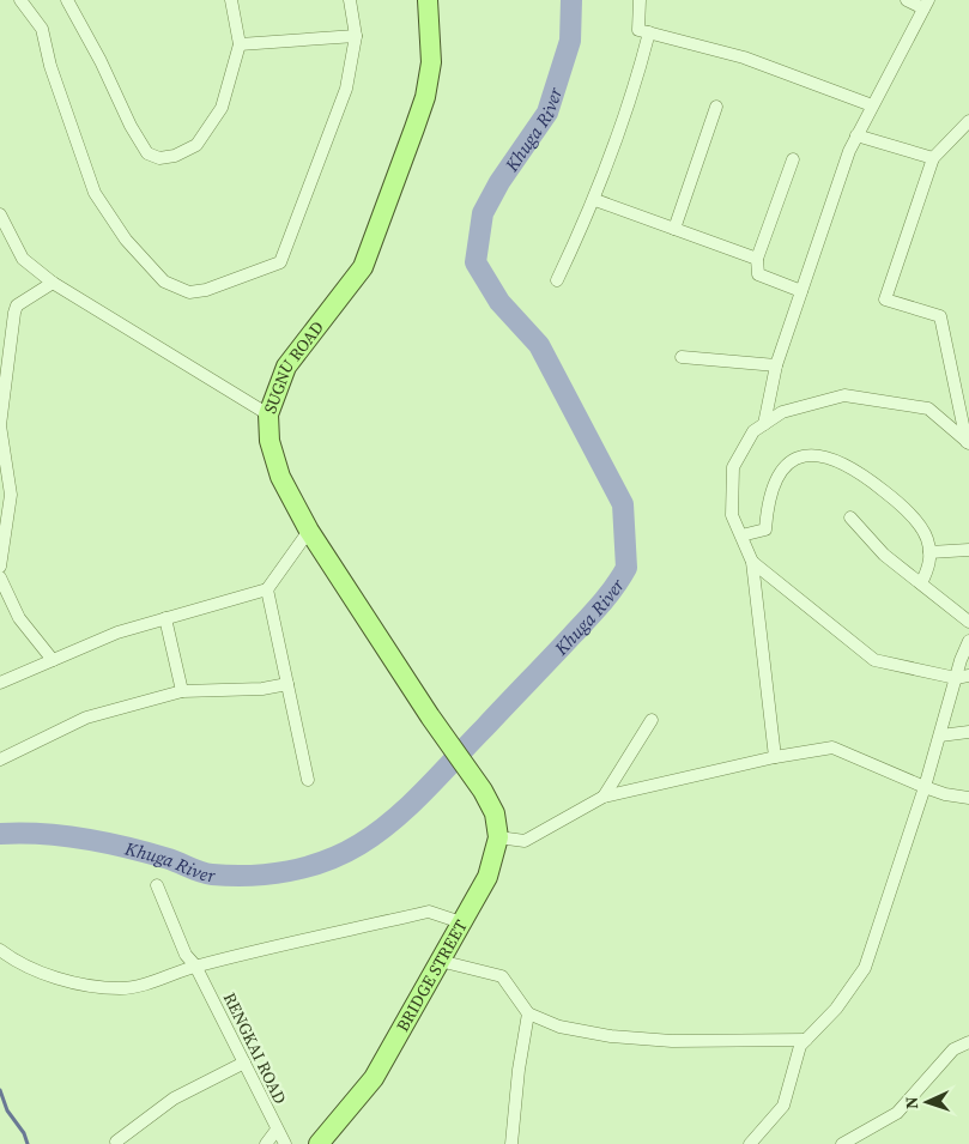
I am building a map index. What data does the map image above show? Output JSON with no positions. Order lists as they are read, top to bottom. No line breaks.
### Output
{"streets":{"main road":["SUGNU ROAD","BRIDGE STREET"],"street":["RENGKAI ROAD"]},"crossings":[["SUGNU ROAD","BRIDGE STREET"]],"water":["Khuga River"],"north":"left"}
